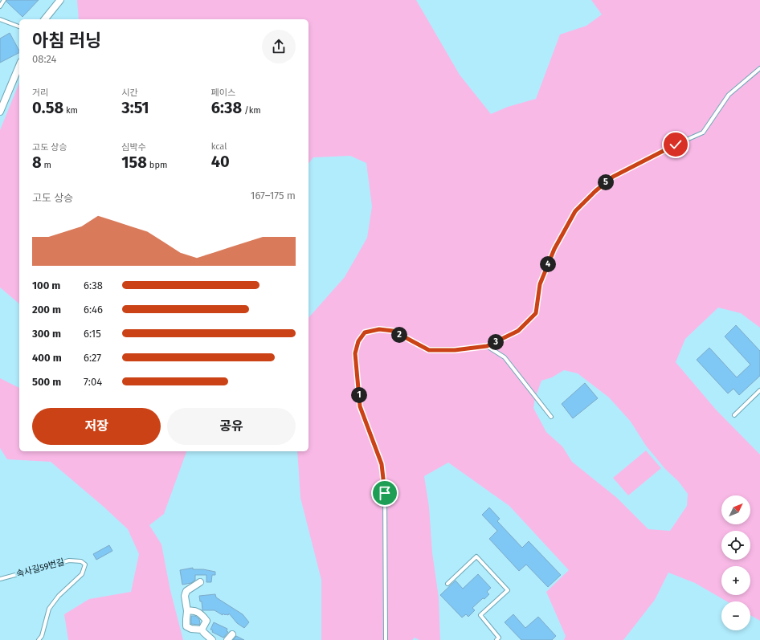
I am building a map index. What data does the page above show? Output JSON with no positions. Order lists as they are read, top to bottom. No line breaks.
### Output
{"streets":{"lane":["속사길59번길"]},"north":"top right","page":{"heading":["아침 러닝","08:24"],"stats":[["거리","0.58 km"],["시간","3:51"],["페이스","6:38 /km"],["고도 상승","8 m"],["심박수","158 bpm"],["kcal","40"]],"pins":["5","4","2","3","1"],"chart":["고도 상승","167–175 m"],"list":[{"name":"100 m","note":"6:38"},{"name":"200 m","note":"6:46"},{"name":"300 m","note":"6:15"},{"name":"400 m","note":"6:27"},{"name":"500 m","note":"7:04"}],"buttons":["저장","공유"],"map_buttons":["+","−"]}}
